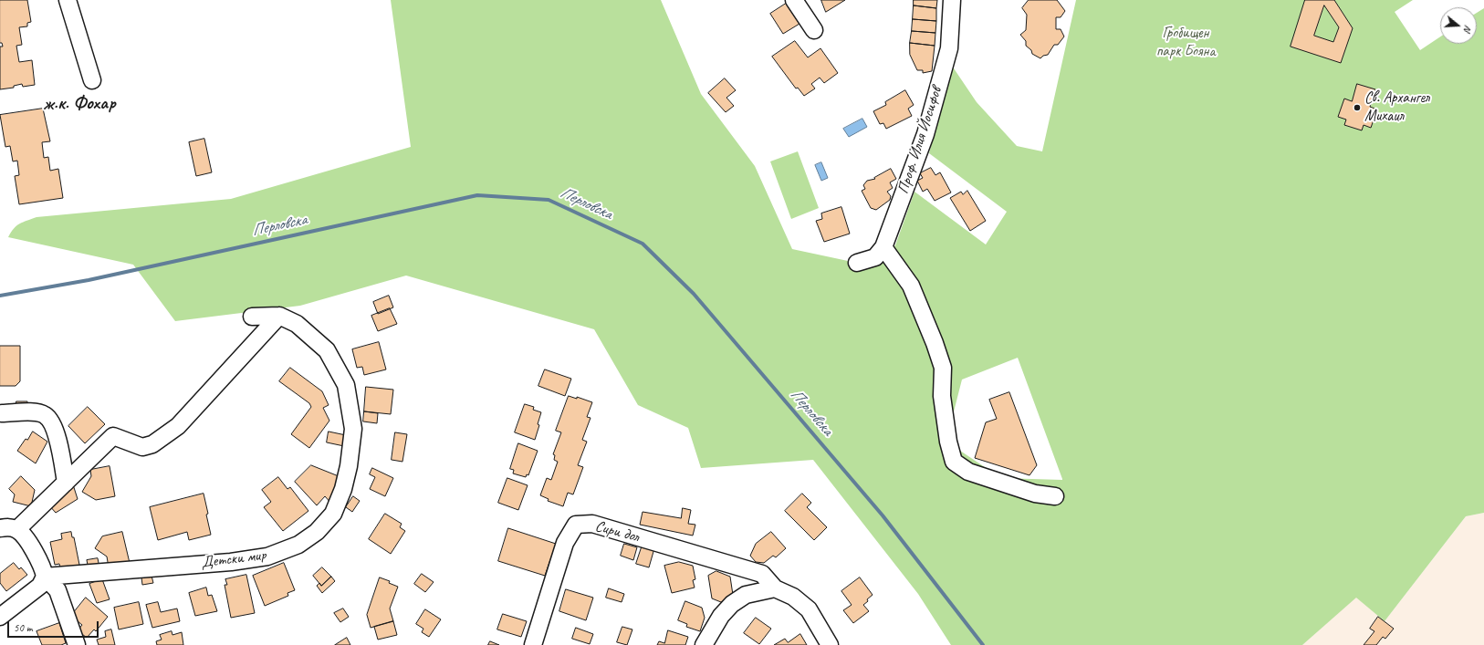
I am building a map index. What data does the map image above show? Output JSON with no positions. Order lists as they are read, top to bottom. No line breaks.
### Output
{"streets":{"street":["Проф. Илия Йосифов","Сири дол","Детски мир"]},"districts":["ж.к. Фохар"],"water":["Перловска"],"parks":["Гробищен парк Бояна"],"places":["Св. Архангел Михаил"],"scale_bar":"50 m","north":"right"}
